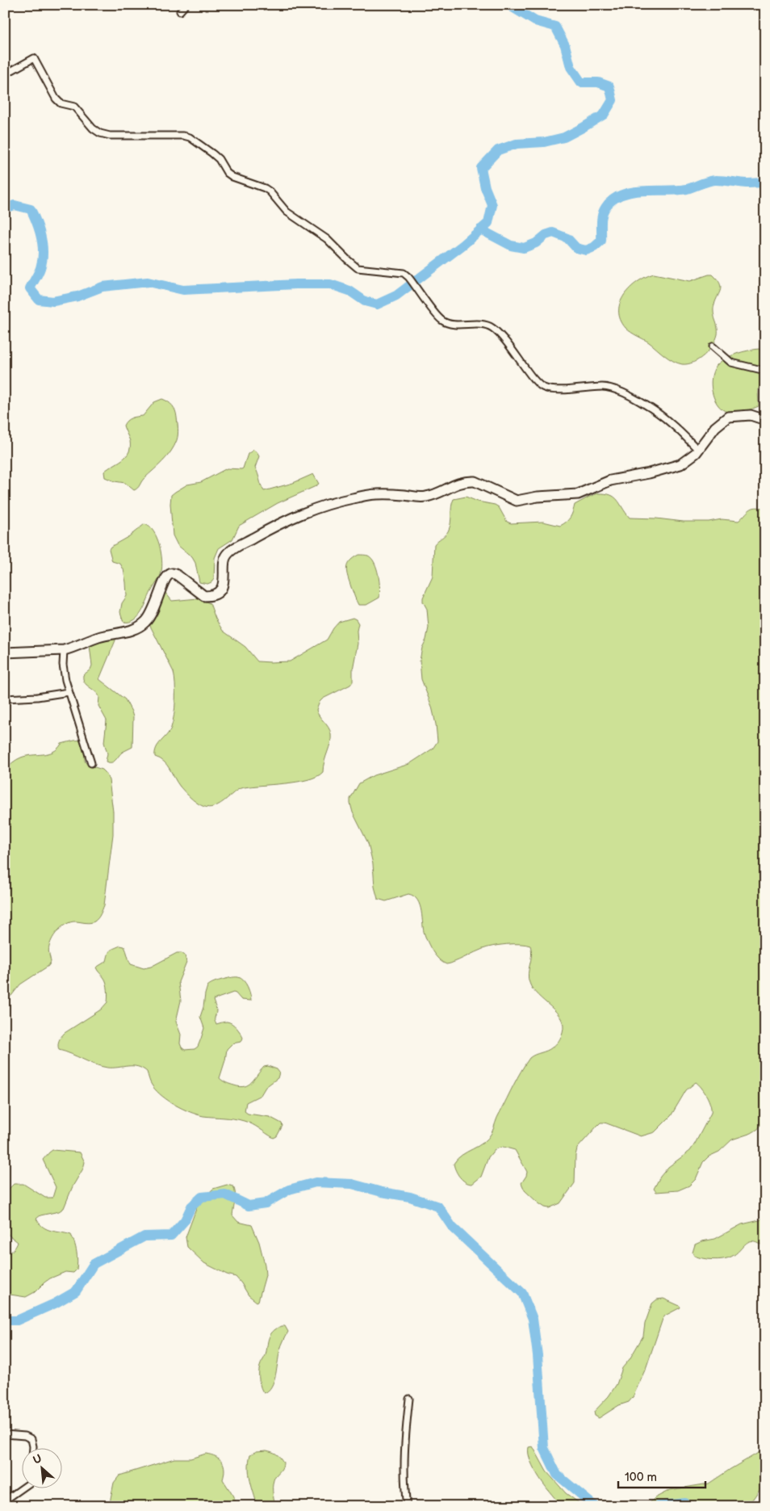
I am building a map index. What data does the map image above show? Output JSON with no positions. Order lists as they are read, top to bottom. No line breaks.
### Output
{"scale_bar":"100 m","north":"top left"}
